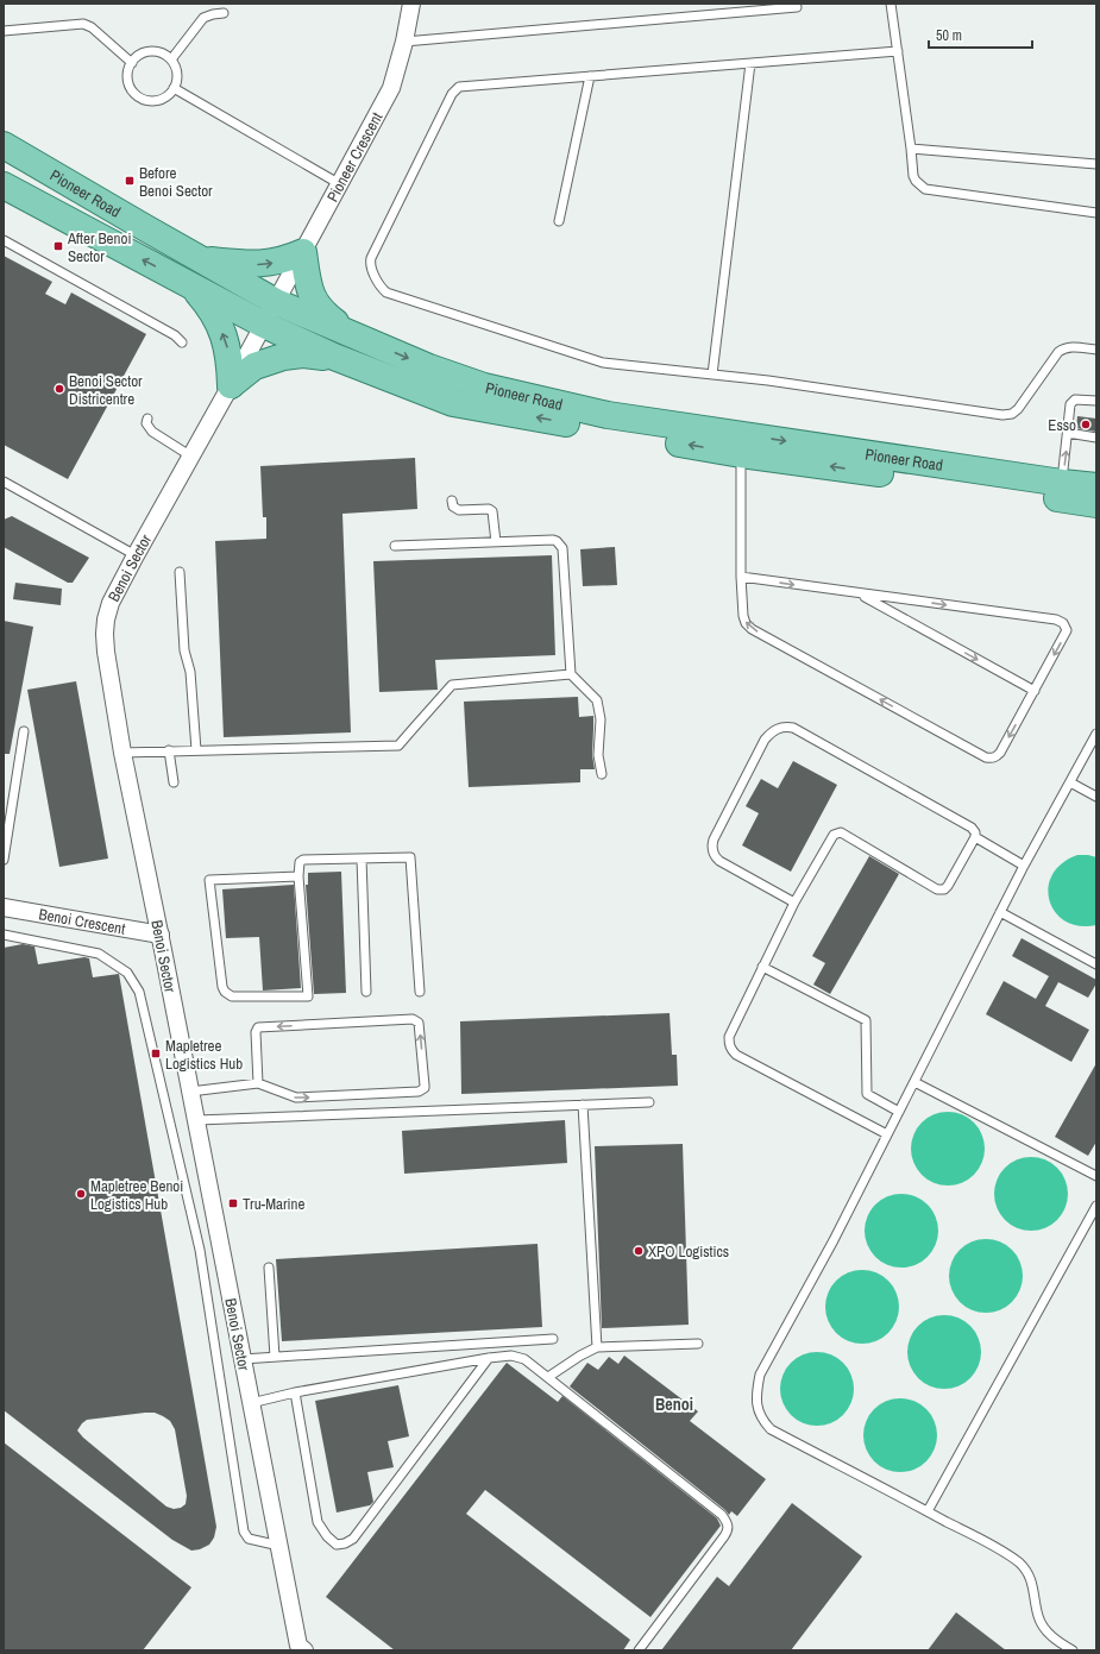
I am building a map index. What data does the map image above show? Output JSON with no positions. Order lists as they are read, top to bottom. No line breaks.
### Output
{"streets":{"main road":["Pioneer Road"],"street":["Pioneer Crescent","Benoi Sector","Benoi Crescent"]},"crossings":[["Pioneer Crescent","Pioneer Road"],["Pioneer Crescent","Benoi Sector"],["Pioneer Road","Benoi Sector"],["Benoi Sector","Benoi Crescent"]],"districts":["Benoi"],"places":{"transit":["Before Benoi Sector","After Benoi Sector","Mapletree Logistics Hub","Tru-Marine"],"other":["Benoi Sector Districentre","Esso","Mapletree Benoi Logistics Hub","XPO Logistics"]},"scale_bar":"50 m"}
